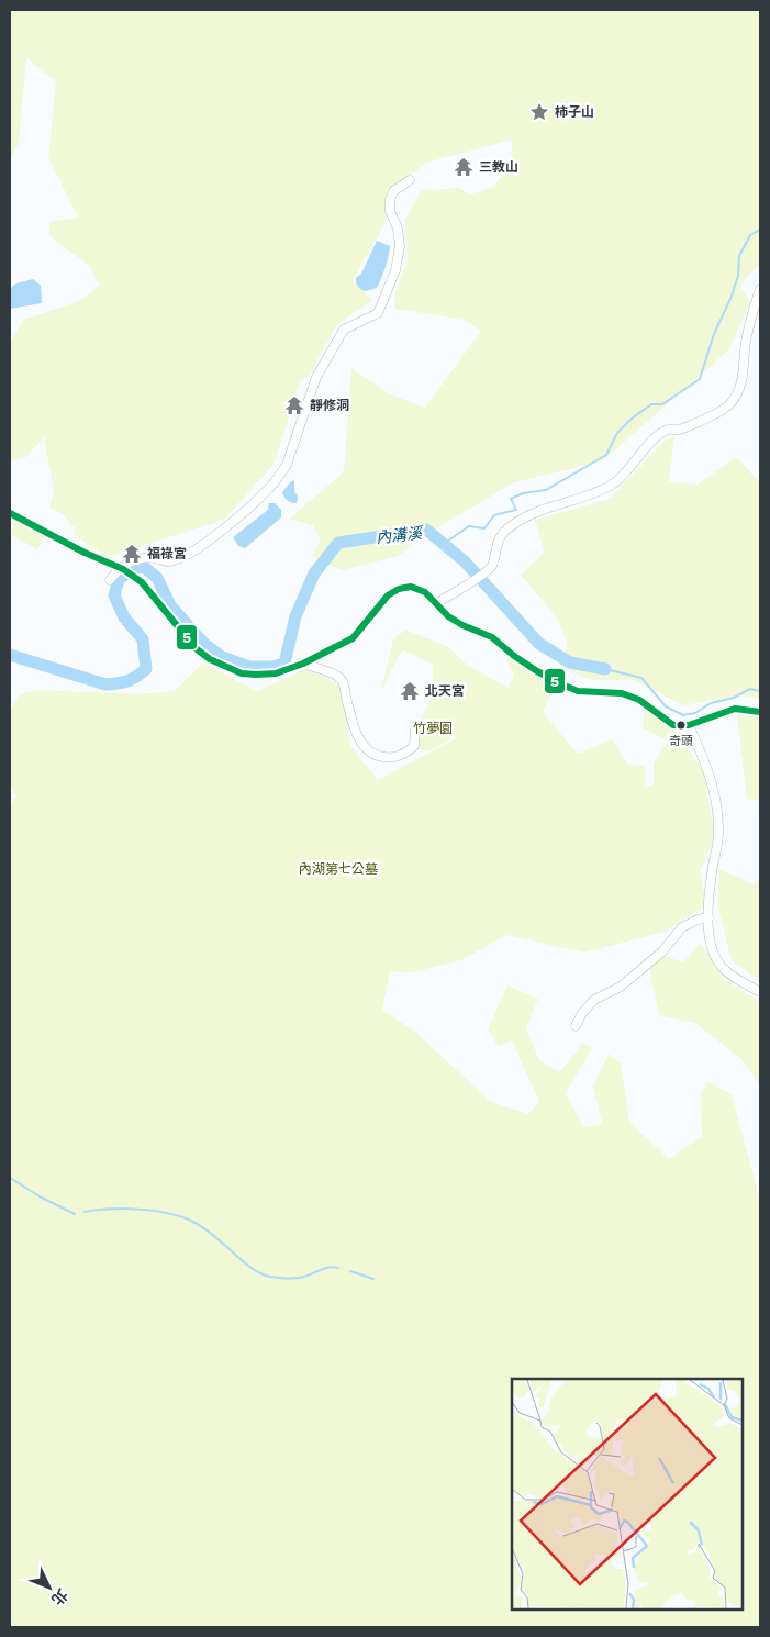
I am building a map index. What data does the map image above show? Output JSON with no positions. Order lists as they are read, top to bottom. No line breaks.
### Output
{"water":["內溝溪"],"parks":["竹夢園","內湖第七公墓"],"places":{"place":["柿子山"],"temple":["三教山","靜修洞","福祿宮","北天宮"],"other":["奇頭"]},"lines":["transit line 5"],"north":"bottom right"}
